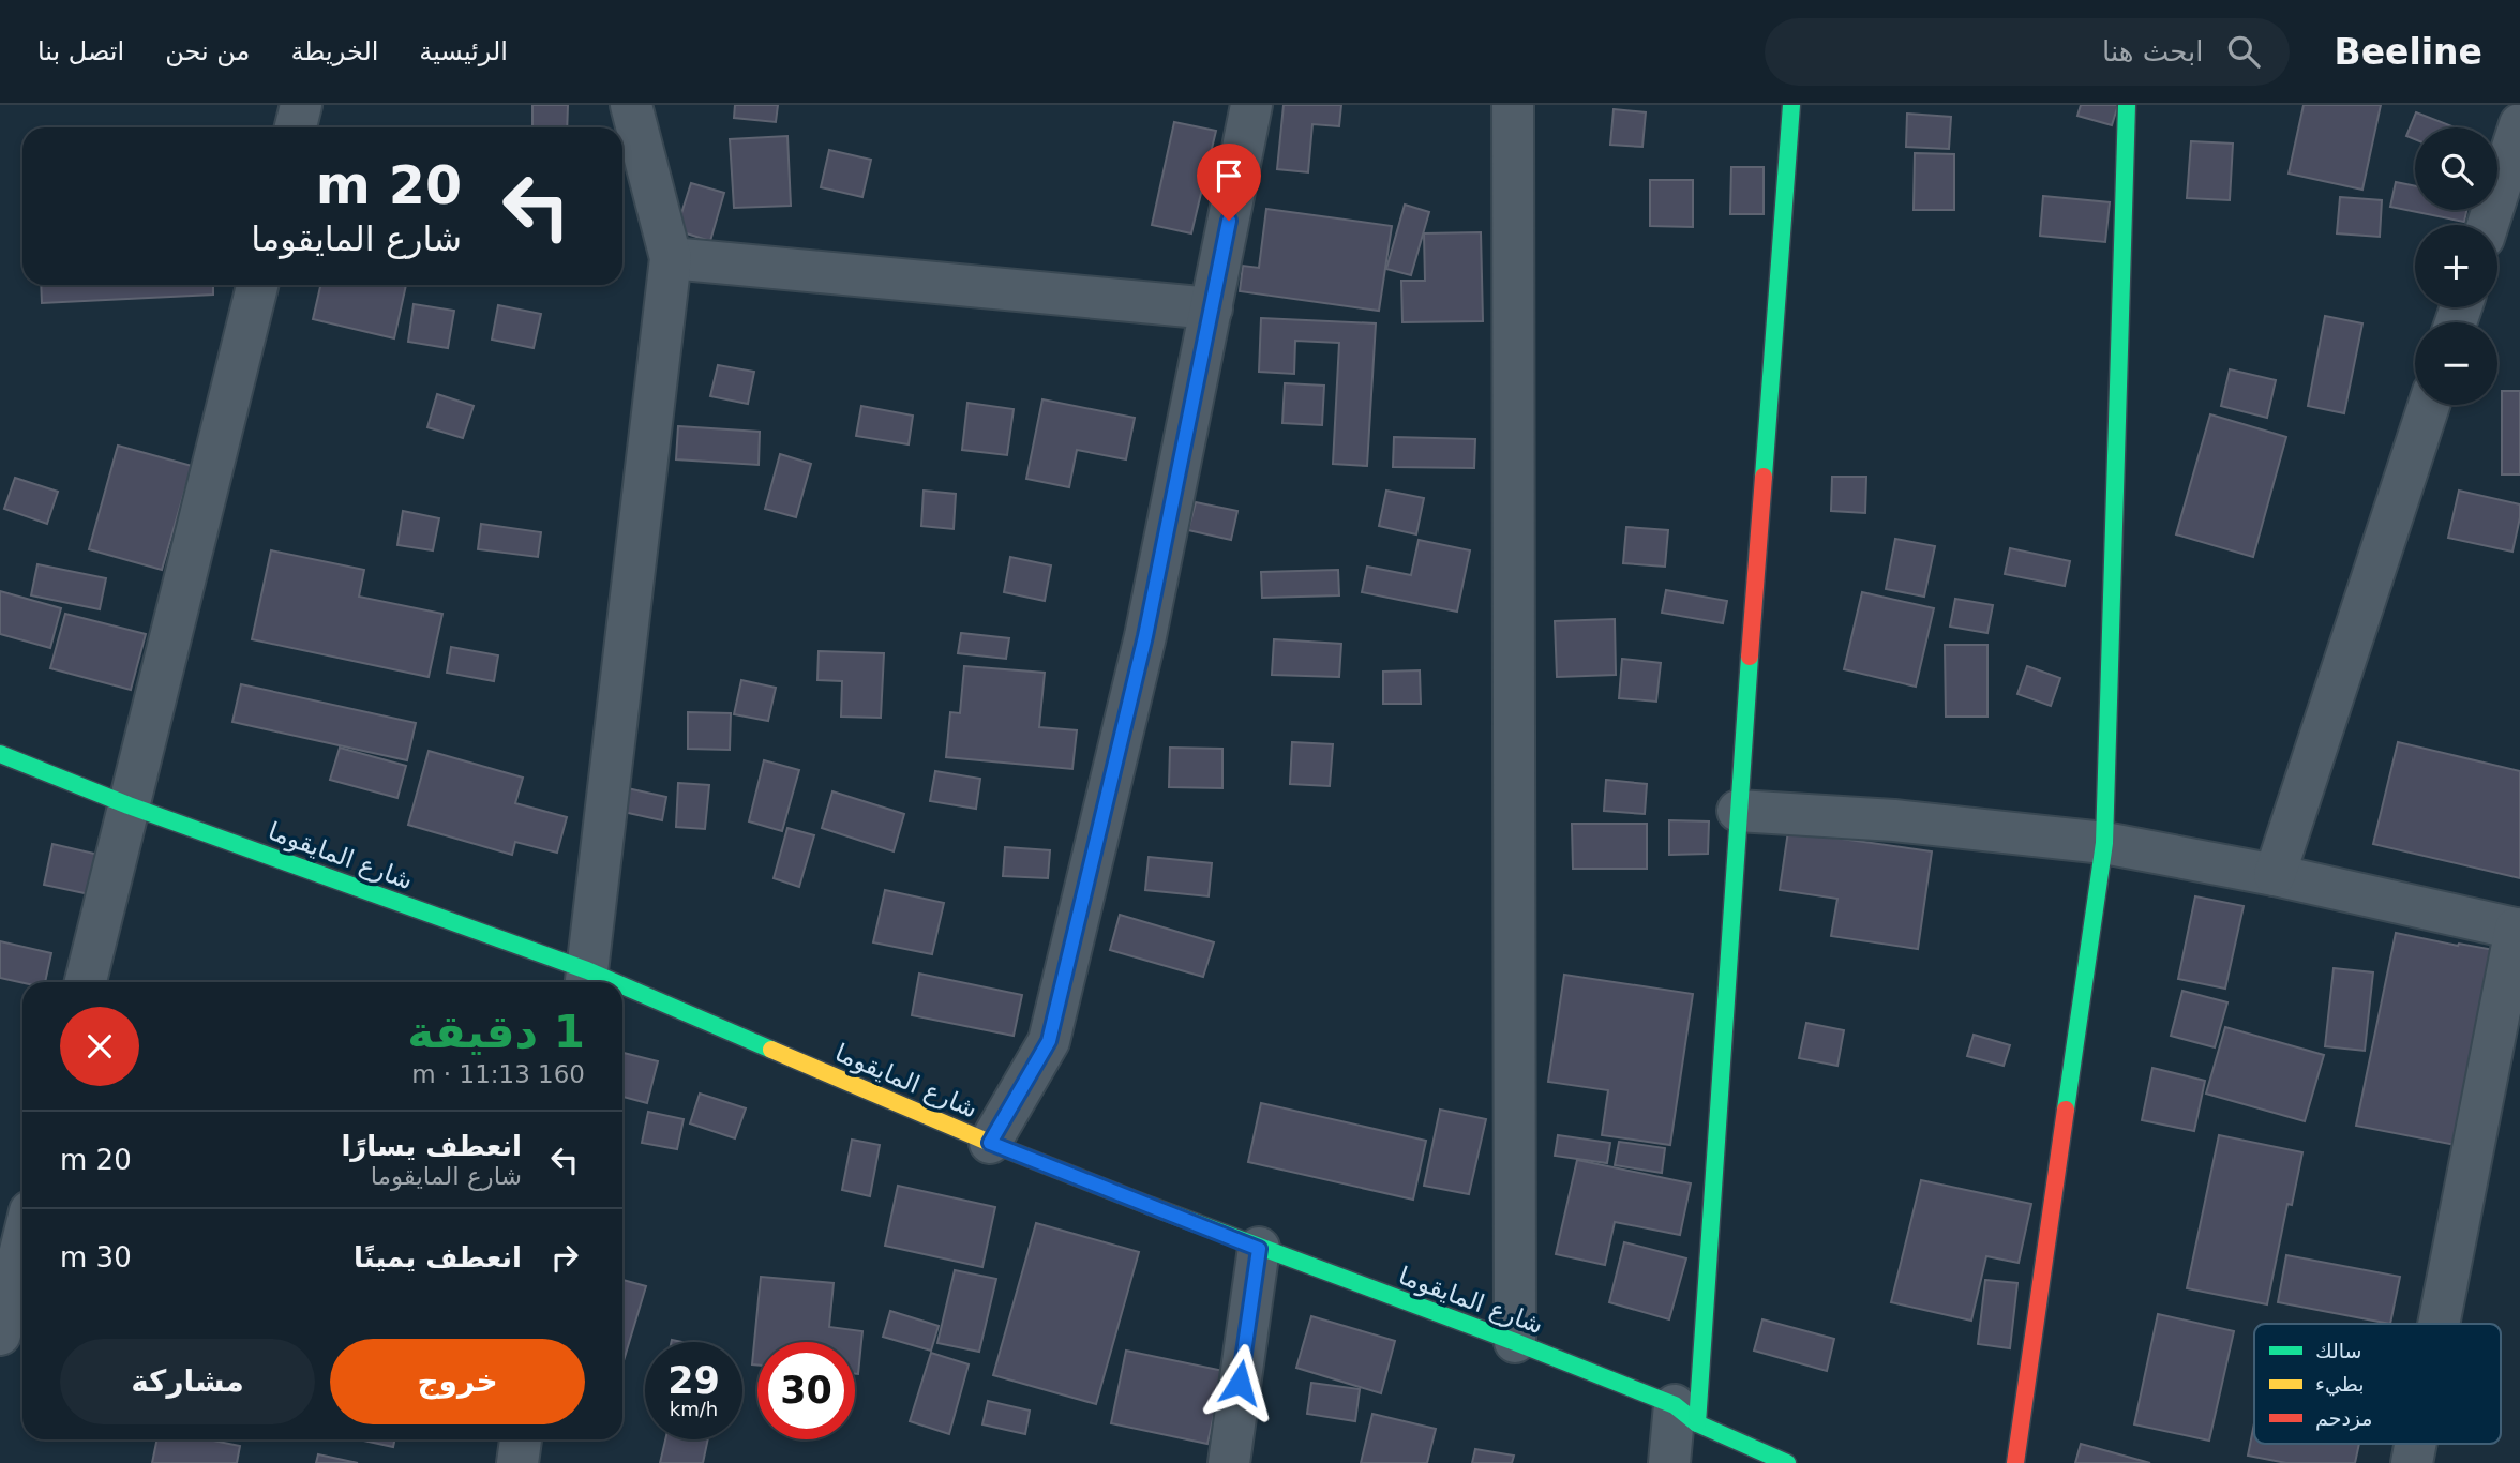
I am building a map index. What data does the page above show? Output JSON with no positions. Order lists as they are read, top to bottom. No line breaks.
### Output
{"streets":{"street":["شارع المايقوما"]},"legend":["سالك","بطيء","مزدحم"],"page":{"header":"Beeline","search":"ابحث هنا","nav":["الرئيسية","الخريطة","من نحن","اتصل بنا"],"map_buttons":["+","−"],"turn":["20 m","شارع المايقوما"],"heading":["1 دقيقة","160 m · 11:13"],"list":[{"name":"انعطف يسارًا","note":"شارع المايقوما","value":"20 m"},{"name":"انعطف يمينًا","value":"30 m"}],"buttons":["خروج","مشاركة"],"speed":"29 km/h","limit":"30"}}
